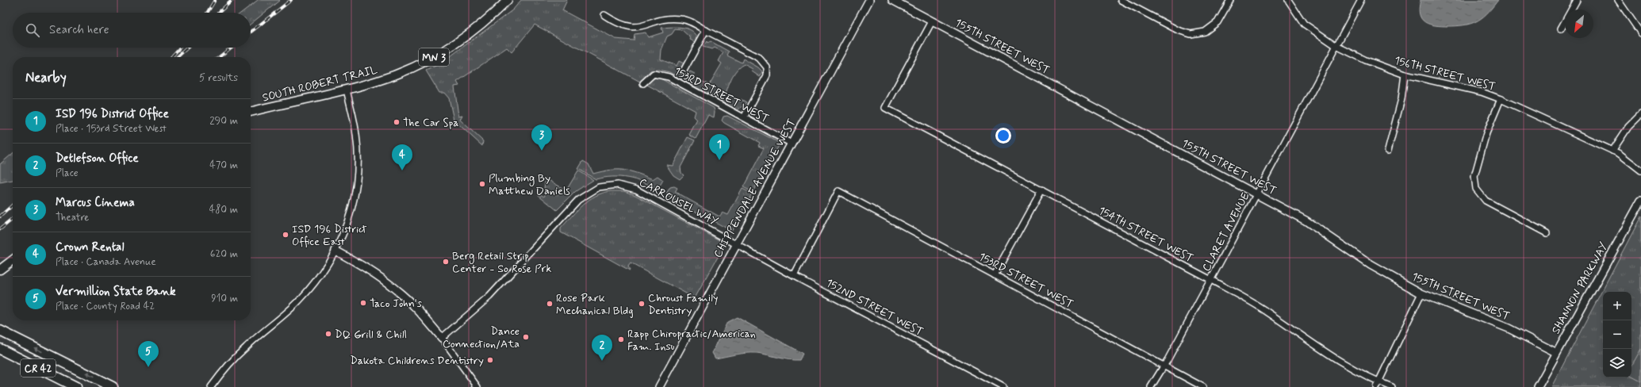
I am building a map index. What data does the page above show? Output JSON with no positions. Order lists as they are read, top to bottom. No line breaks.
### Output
{"streets":{"highway":["CR 42"],"main road":["MN 3","SOUTH ROBERT TRAIL"],"street":["155TH STREET WEST","156TH STREET WEST","153RD STREET WEST","CHIPPENDALE AVENUE WEST","CARROUSEL WAY","CLARET AVENUE","154TH STREET WEST","SHANNON PARKWAY","152ND STREET WEST"]},"crossings":[["155TH STREET WEST","CLARET AVENUE"],["155TH STREET WEST","154TH STREET WEST"],["155TH STREET WEST","SHANNON PARKWAY"],["156TH STREET WEST","CLARET AVENUE"],["153RD STREET WEST","CHIPPENDALE AVENUE WEST"],["153RD STREET WEST","CLARET AVENUE"],["153RD STREET WEST","152ND STREET WEST"],["CHIPPENDALE AVENUE WEST","CARROUSEL WAY"],["CHIPPENDALE AVENUE WEST","152ND STREET WEST"],["CARROUSEL WAY","152ND STREET WEST"],["CLARET AVENUE","154TH STREET WEST"]],"places":["The Car Spa","Plumbing By Matthew Daniels","ISD 196 District Office East","Berg Retail Strip Center - So Rose Prk","Taco John's","Rose Park Mechanical Bldg","Chroust Family Dentistry","DQ Grill & Chill","Dance Connection/Ata","Rapp Chiropractic/American Fam. Insu","Dakota Childrens Dentistry"],"north":"bottom left","page":{"search":"Search here","heading":["Nearby","5 results"],"list":[{"mark":"1","name":"ISD 196 District Office","note":"Place · 153rd Street West","value":"290 m"},{"mark":"2","name":"Detlefson Office","note":"Place","value":"470 m"},{"mark":"3","name":"Marcus Cinema","note":"Theatre","value":"480 m"},{"mark":"4","name":"Crown Rental","note":"Place · Canada Avenue","value":"620 m"},{"mark":"5","name":"Vermillion State Bank","note":"Place · County Road 42","value":"910 m"}],"pins":["3","1","4","2","5"],"map_buttons":["+","−"]}}
